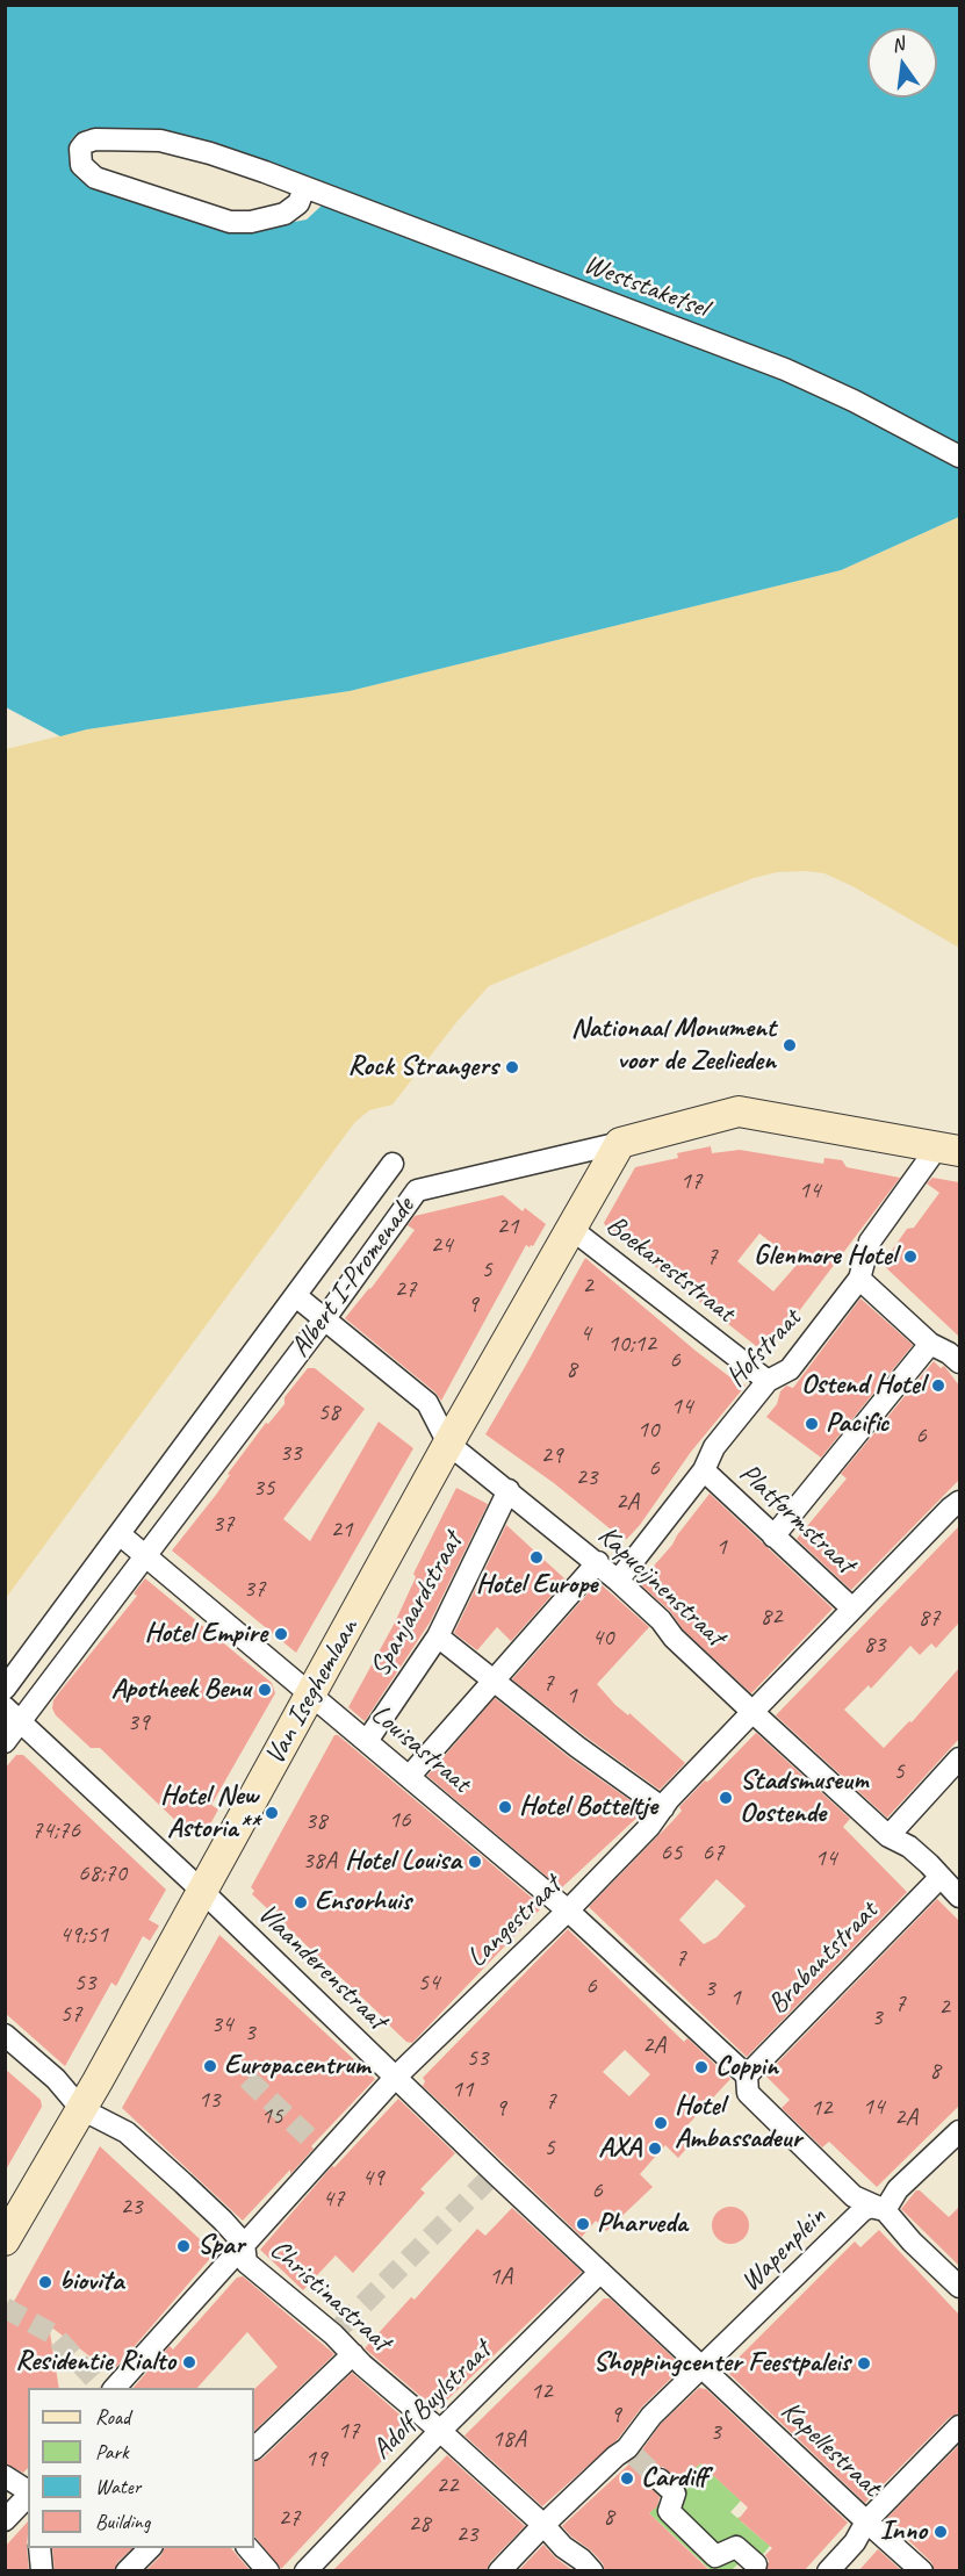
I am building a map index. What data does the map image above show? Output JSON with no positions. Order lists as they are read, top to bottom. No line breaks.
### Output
{"streets":{"street":["Weststaketsel","Boekareststraat","Albert I-Promenade","Hofstraat","Platformstraat","Kapucijnenstraat","Spanjaardstraat","Van Iseghemlaan","Louisastraat","Langestraat","Brabantstraat","Vlaanderenstraat","Wapenplein","Christinastraat","Adolf Buylstraat","Kapellestraat"]},"crossings":[["Boekareststraat","Hofstraat"],["Boekareststraat","Van Iseghemlaan"],["Albert I-Promenade","Hofstraat"],["Albert I-Promenade","Kapucijnenstraat"],["Albert I-Promenade","Van Iseghemlaan"],["Albert I-Promenade","Louisastraat"],["Albert I-Promenade","Vlaanderenstraat"],["Hofstraat","Platformstraat"],["Hofstraat","Kapucijnenstraat"],["Platformstraat","Langestraat"],["Kapucijnenstraat","Spanjaardstraat"],["Kapucijnenstraat","Van Iseghemlaan"],["Kapucijnenstraat","Langestraat"],["Kapucijnenstraat","Brabantstraat"],["Spanjaardstraat","Louisastraat"],["Van Iseghemlaan","Louisastraat"],["Van Iseghemlaan","Vlaanderenstraat"],["Van Iseghemlaan","Christinastraat"],["Louisastraat","Langestraat"],["Louisastraat","Brabantstraat"],["Louisastraat","Wapenplein"],["Langestraat","Vlaanderenstraat"],["Langestraat","Christinastraat"],["Brabantstraat","Wapenplein"],["Vlaanderenstraat","Adolf Buylstraat"],["Wapenplein","Christinastraat"],["Wapenplein","Kapellestraat"],["Christinastraat","Adolf Buylstraat"]],"places":["Nationaal Monument voor de Zeelieden","Rock Strangers","Glenmore Hotel","Ostend Hotel","Pacific","Hotel Europe","Hotel Empire","Apotheek Benu","Stadsmuseum Oostende","Hotel Botteltje","Hotel New Astoria**","Hotel Louisa","Ensorhuis","Europacentrum","Coppin","Hotel Ambassadeur","AXA","Pharveda","Spar","biovita","Residentie Rialto","Shoppingcenter Feestpaleis","Cardiff","Inno"],"house_numbers":["17","14","21","24","7","5","2","27","9","4","10;12","6","8","14","58","10","6","33","29","6","23","35","2A","37","21","1","37","82","87","40","83","7","1","39","5","16","38","74;76","65","67","14","38A","68;70","49;51","7","53","54","6","3","1","7","2","57","3","34","3","2A","53","8","11","13","7","14","9","12","15","2A","5","49","6","47","23","1A","12","9","17","3","18A","19","22","8","27","28","23"],"legend":["Road","Park","Water","Building"],"north":"top"}
